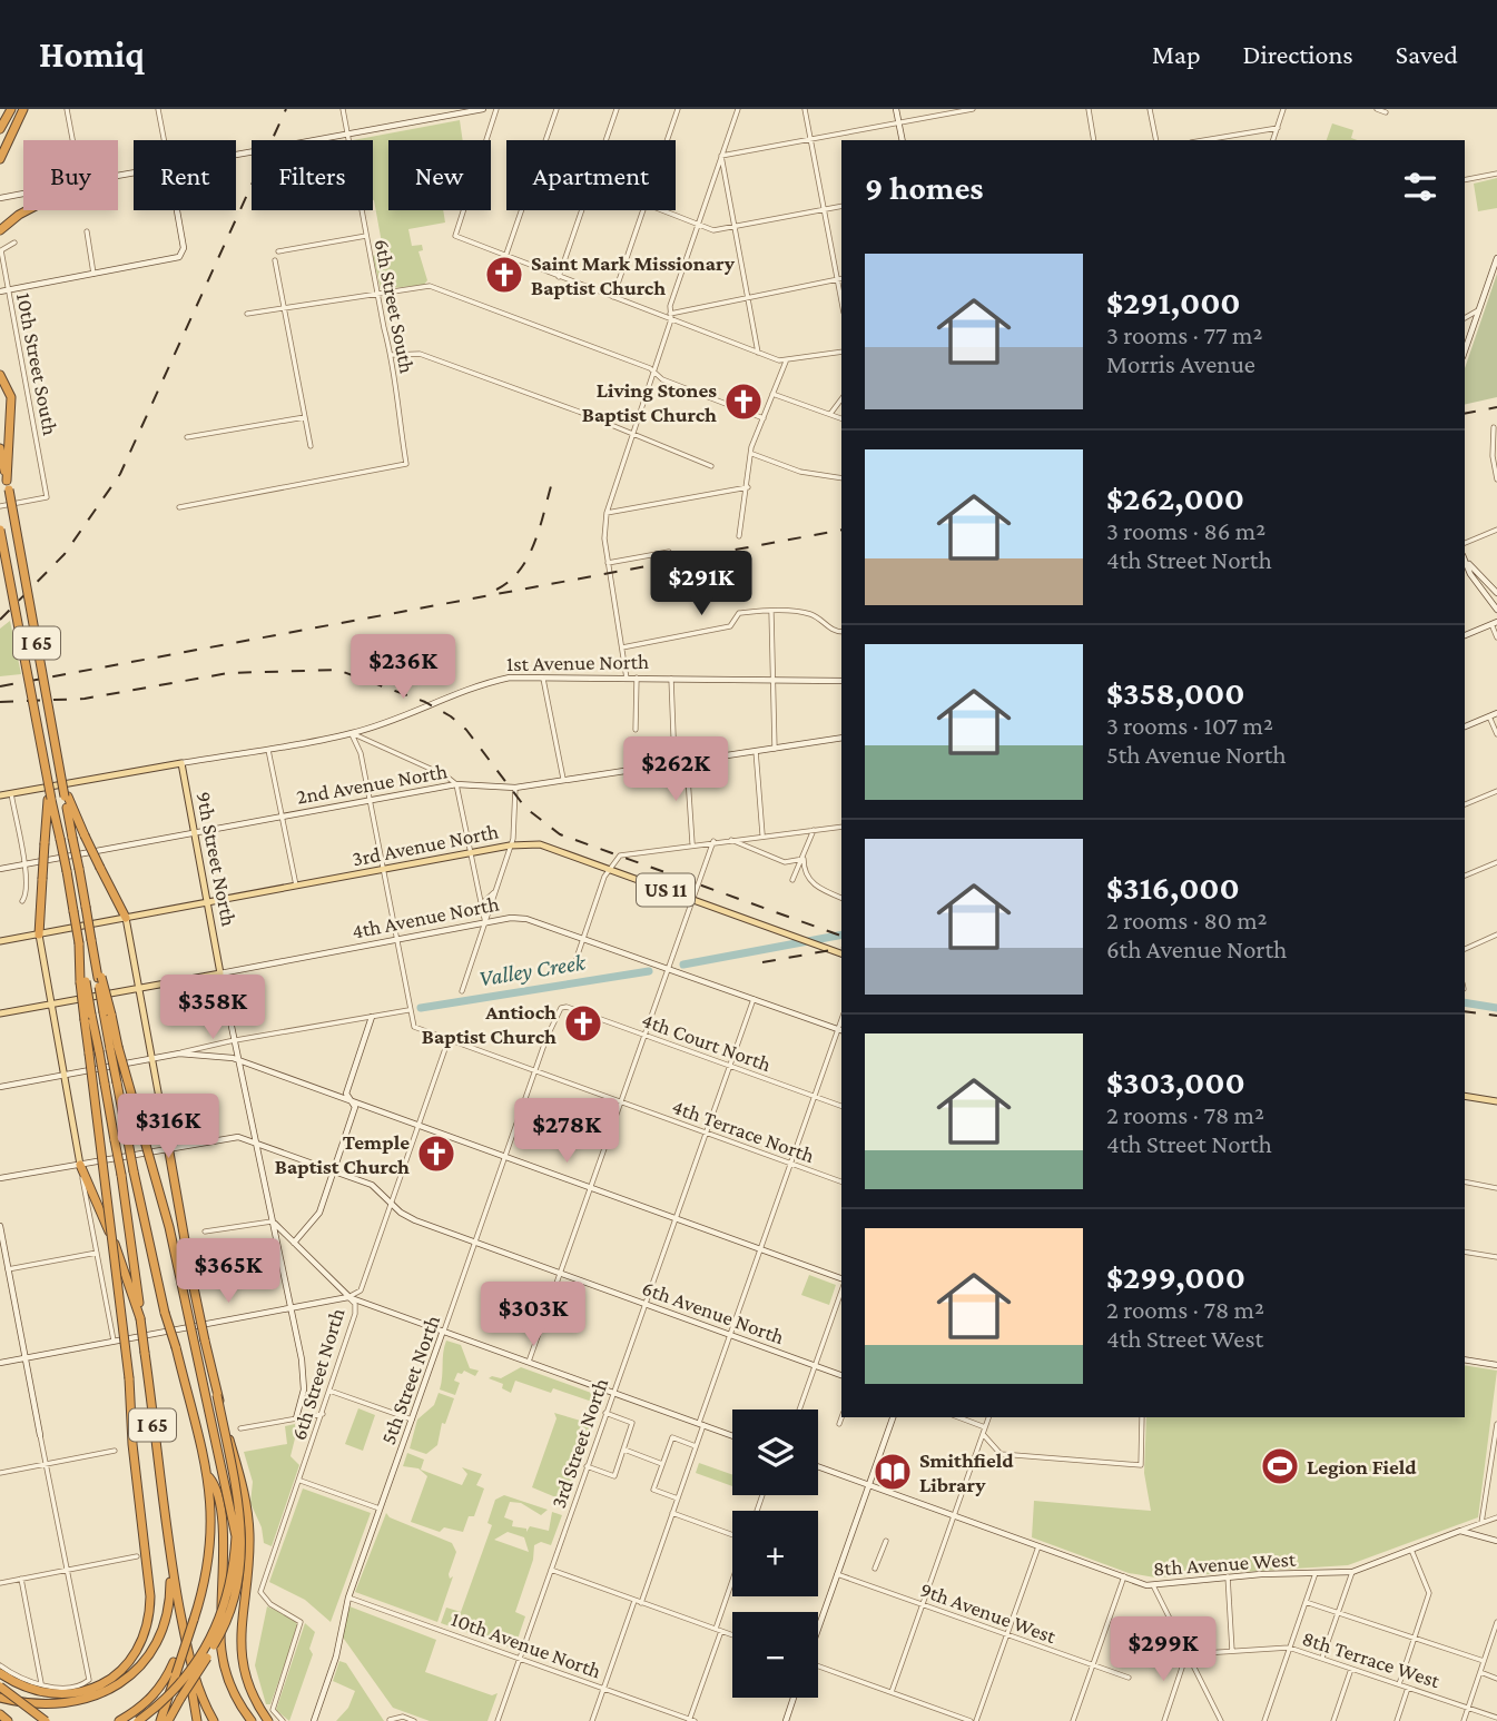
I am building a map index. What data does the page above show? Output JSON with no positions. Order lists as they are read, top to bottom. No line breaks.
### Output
{"streets":{"highway":["I 65"],"main road":["1st Avenue North","3rd Avenue North","9th Street North","US 11","4th Avenue North"],"street":["6th Street South","10th Street South","2nd Avenue North","4th Court North","4th Terrace North","6th Avenue North","6th Street North","5th Street North","3rd Street North","8th Avenue West","9th Avenue West","10th Avenue North","8th Terrace West"]},"crossings":[["1st Avenue North","9th Street North"],["2nd Avenue North","9th Street North"],["3rd Avenue North","9th Street North"],["9th Street North","4th Avenue North"],["9th Street North","6th Avenue North"],["4th Avenue North","3rd Street North"],["4th Court North","5th Street North"],["4th Court North","3rd Street North"],["4th Terrace North","6th Street North"],["4th Terrace North","5th Street North"],["4th Terrace North","3rd Street North"],["6th Avenue North","6th Street North"],["6th Avenue North","5th Street North"],["6th Avenue North","3rd Street North"],["5th Street North","10th Avenue North"],["3rd Street North","10th Avenue North"]],"water":["Valley Creek"],"places":{"church":["Saint Mark Missionary Baptist Church","Living Stones Baptist Church","Antioch Baptist Church","Temple Baptist Church"],"sports":["Legion Field"],"library":["Smithfield Library"]},"page":{"header":"Homiq","nav":["Map","Directions","Saved"],"chip":["Buy","Rent","Filters","New","Apartment"],"heading":"9 homes","list":[{"name":"$291,000","note":"3 rooms · 77 m² · Morris Avenue"},{"name":"$262,000","note":"3 rooms · 86 m² · 4th Street North"},{"name":"$358,000","note":"3 rooms · 107 m² · 5th Avenue North"},{"name":"$316,000","note":"2 rooms · 80 m² · 6th Avenue North"},{"name":"$303,000","note":"2 rooms · 78 m² · 4th Street North"},{"name":"$299,000","note":"2 rooms · 78 m² · 4th Street West"}],"price":["$291K","$236K","$262K","$358K","$316K","$278K","$365K","$303K","$299K"],"map_buttons":["+","−"]}}
